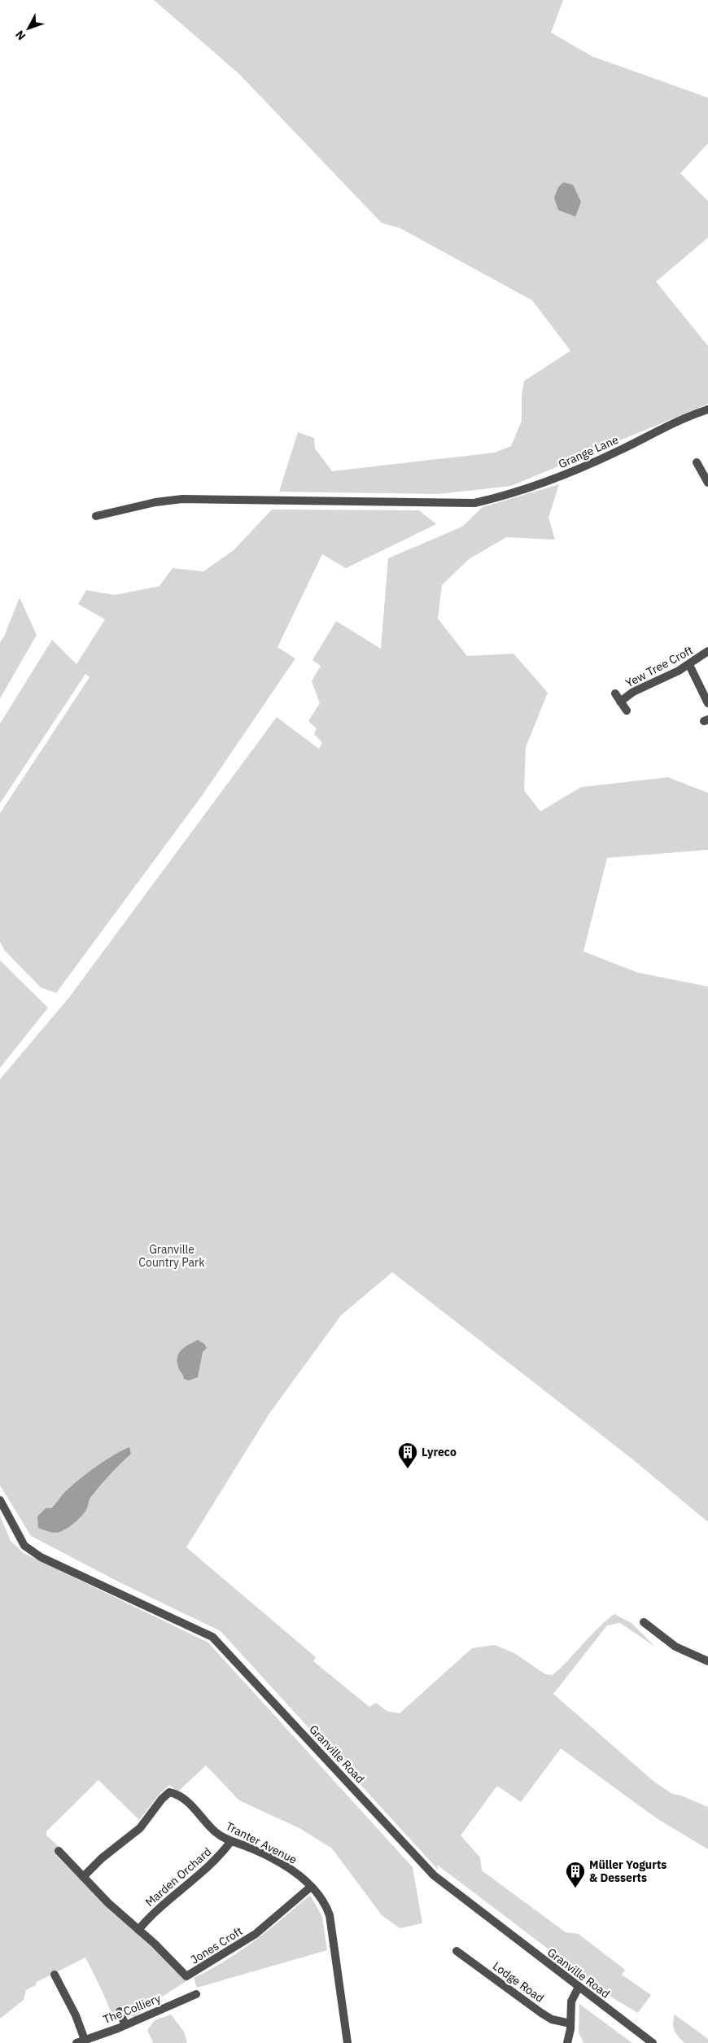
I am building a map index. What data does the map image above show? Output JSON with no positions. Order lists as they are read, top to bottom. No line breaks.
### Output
{"streets":{"street":["Grange Lane","Yew Tree Croft","Granville Road","Tranter Avenue","Marden Orchard","Jones Croft","Lodge Road","The Colliery"]},"crossings":[["Tranter Avenue","Marden Orchard"],["Tranter Avenue","Jones Croft"],["Marden Orchard","Jones Croft"]],"parks":["Granville Country Park"],"places":{"building":["Lyreco","Müller Yogurts & Desserts"]},"north":"bottom left"}
